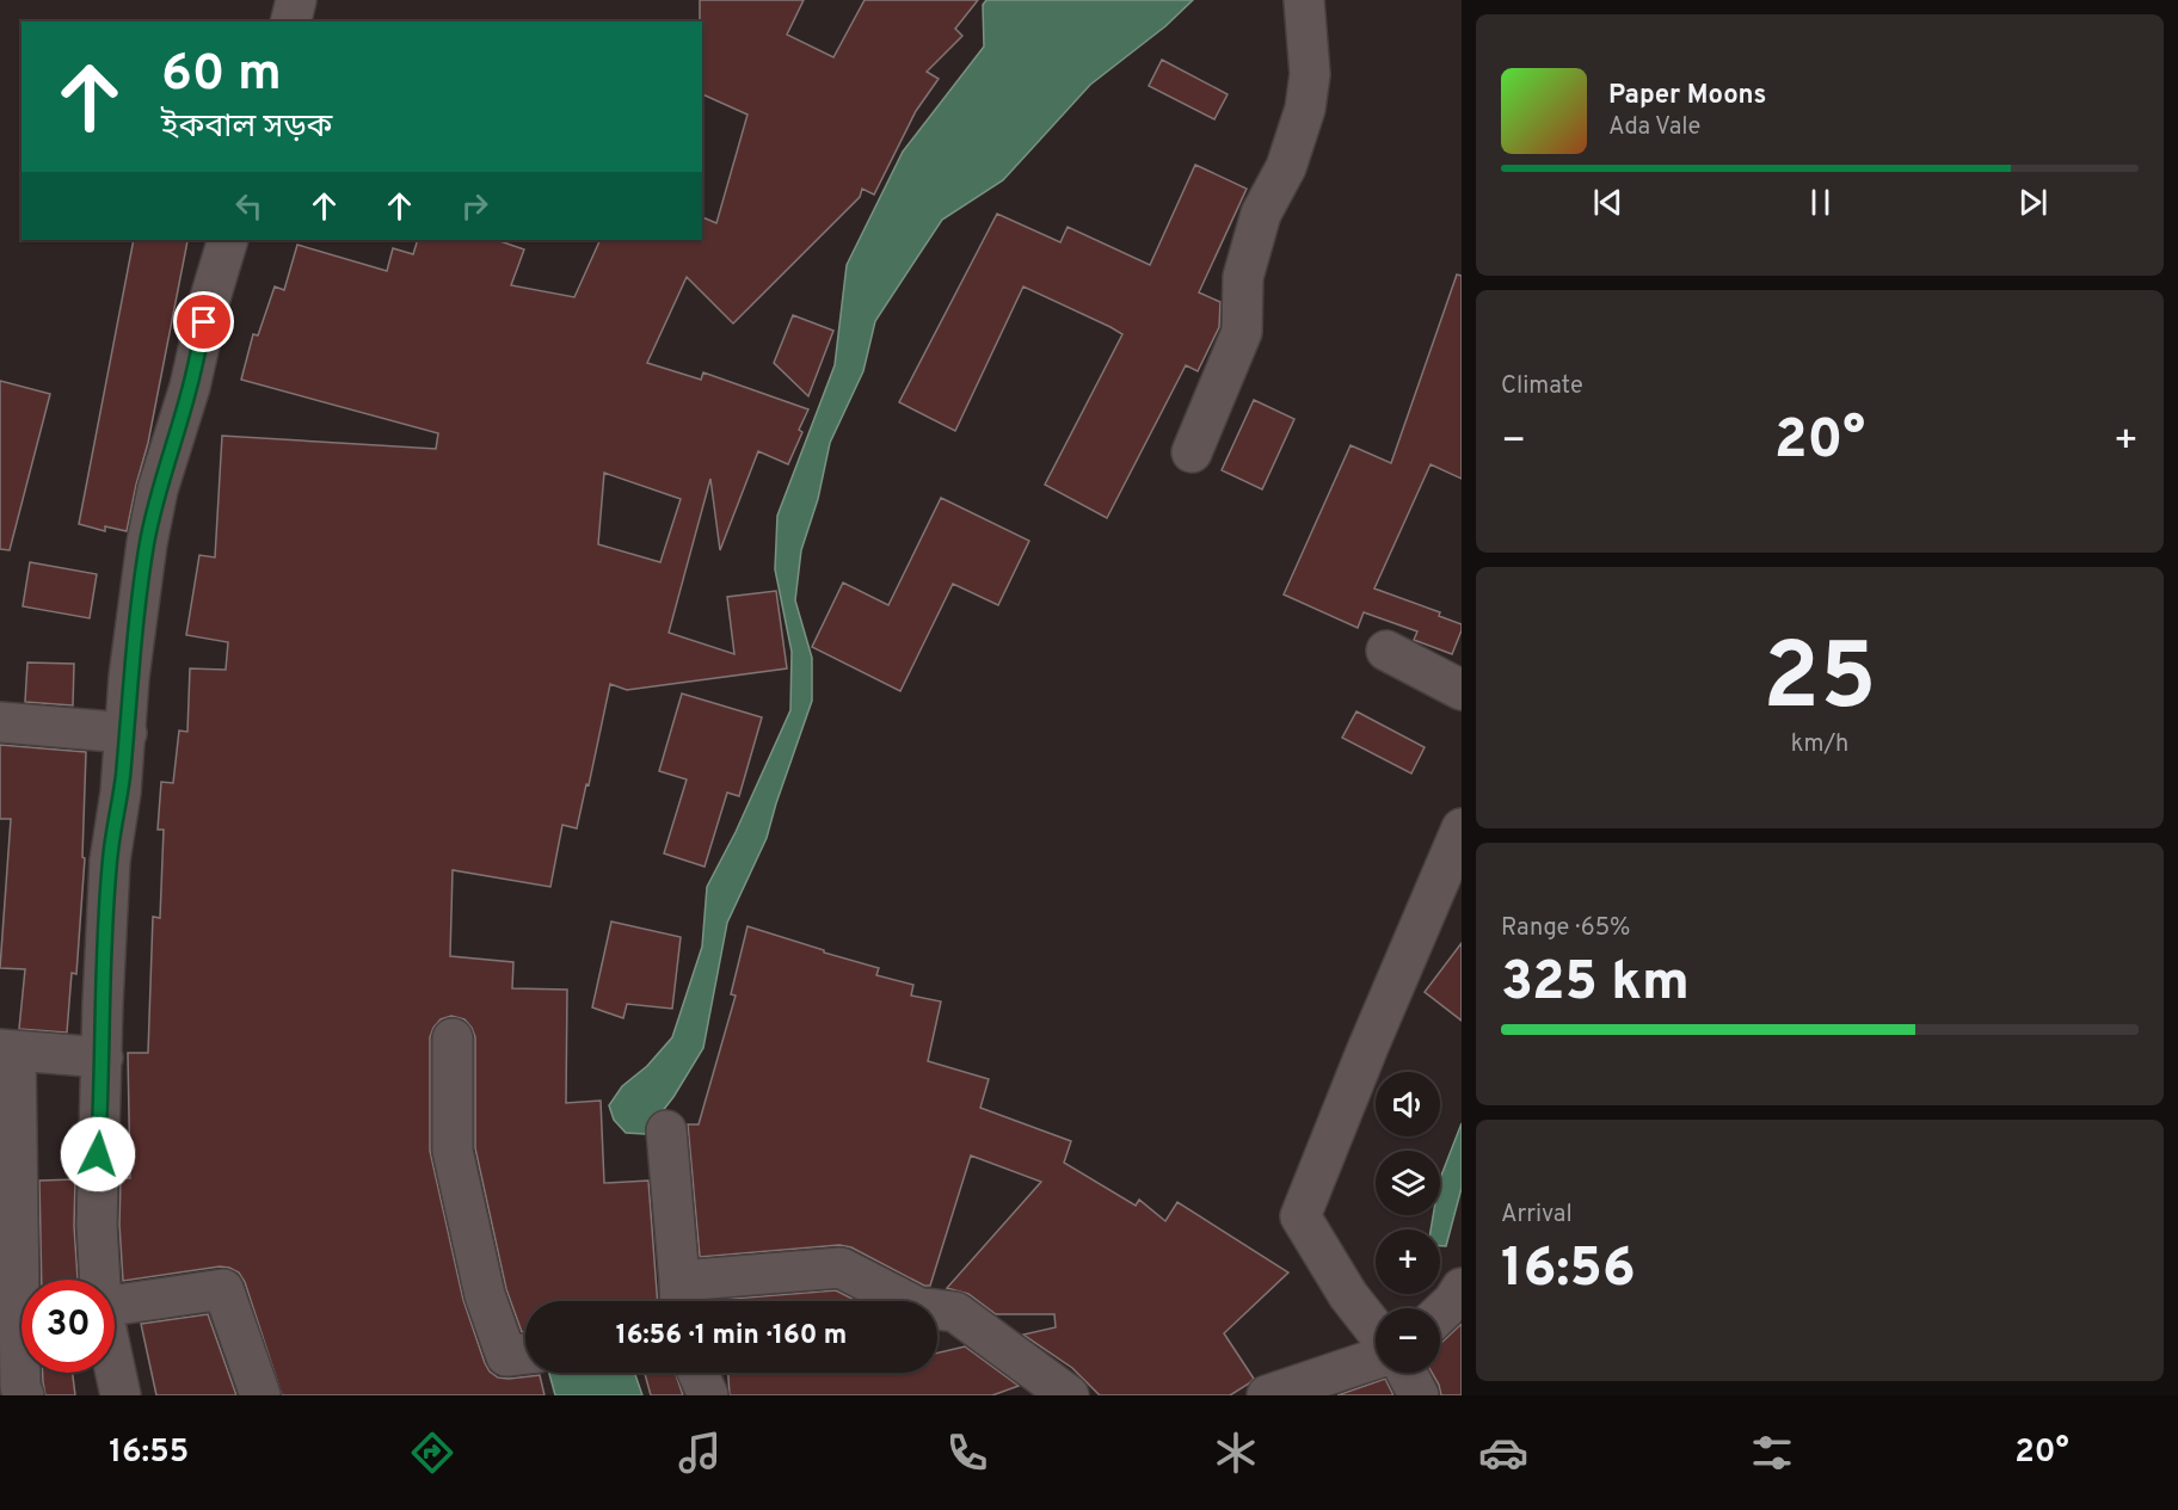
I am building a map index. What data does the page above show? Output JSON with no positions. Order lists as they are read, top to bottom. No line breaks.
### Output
{"page":{"turn":["60 m","ইকবাল সড়ক"],"song":["Paper Moons","Ada Vale"],"tile":["Climate",["25","km/h"],["Range · 65%","325 km"],["Arrival","16:56"]],"heat":["−","20°","+"],"map_buttons":["+","−"],"limit":"30","trip":"16:56 · 1 min · 160 m","tabs":["16:55","20°"]}}
